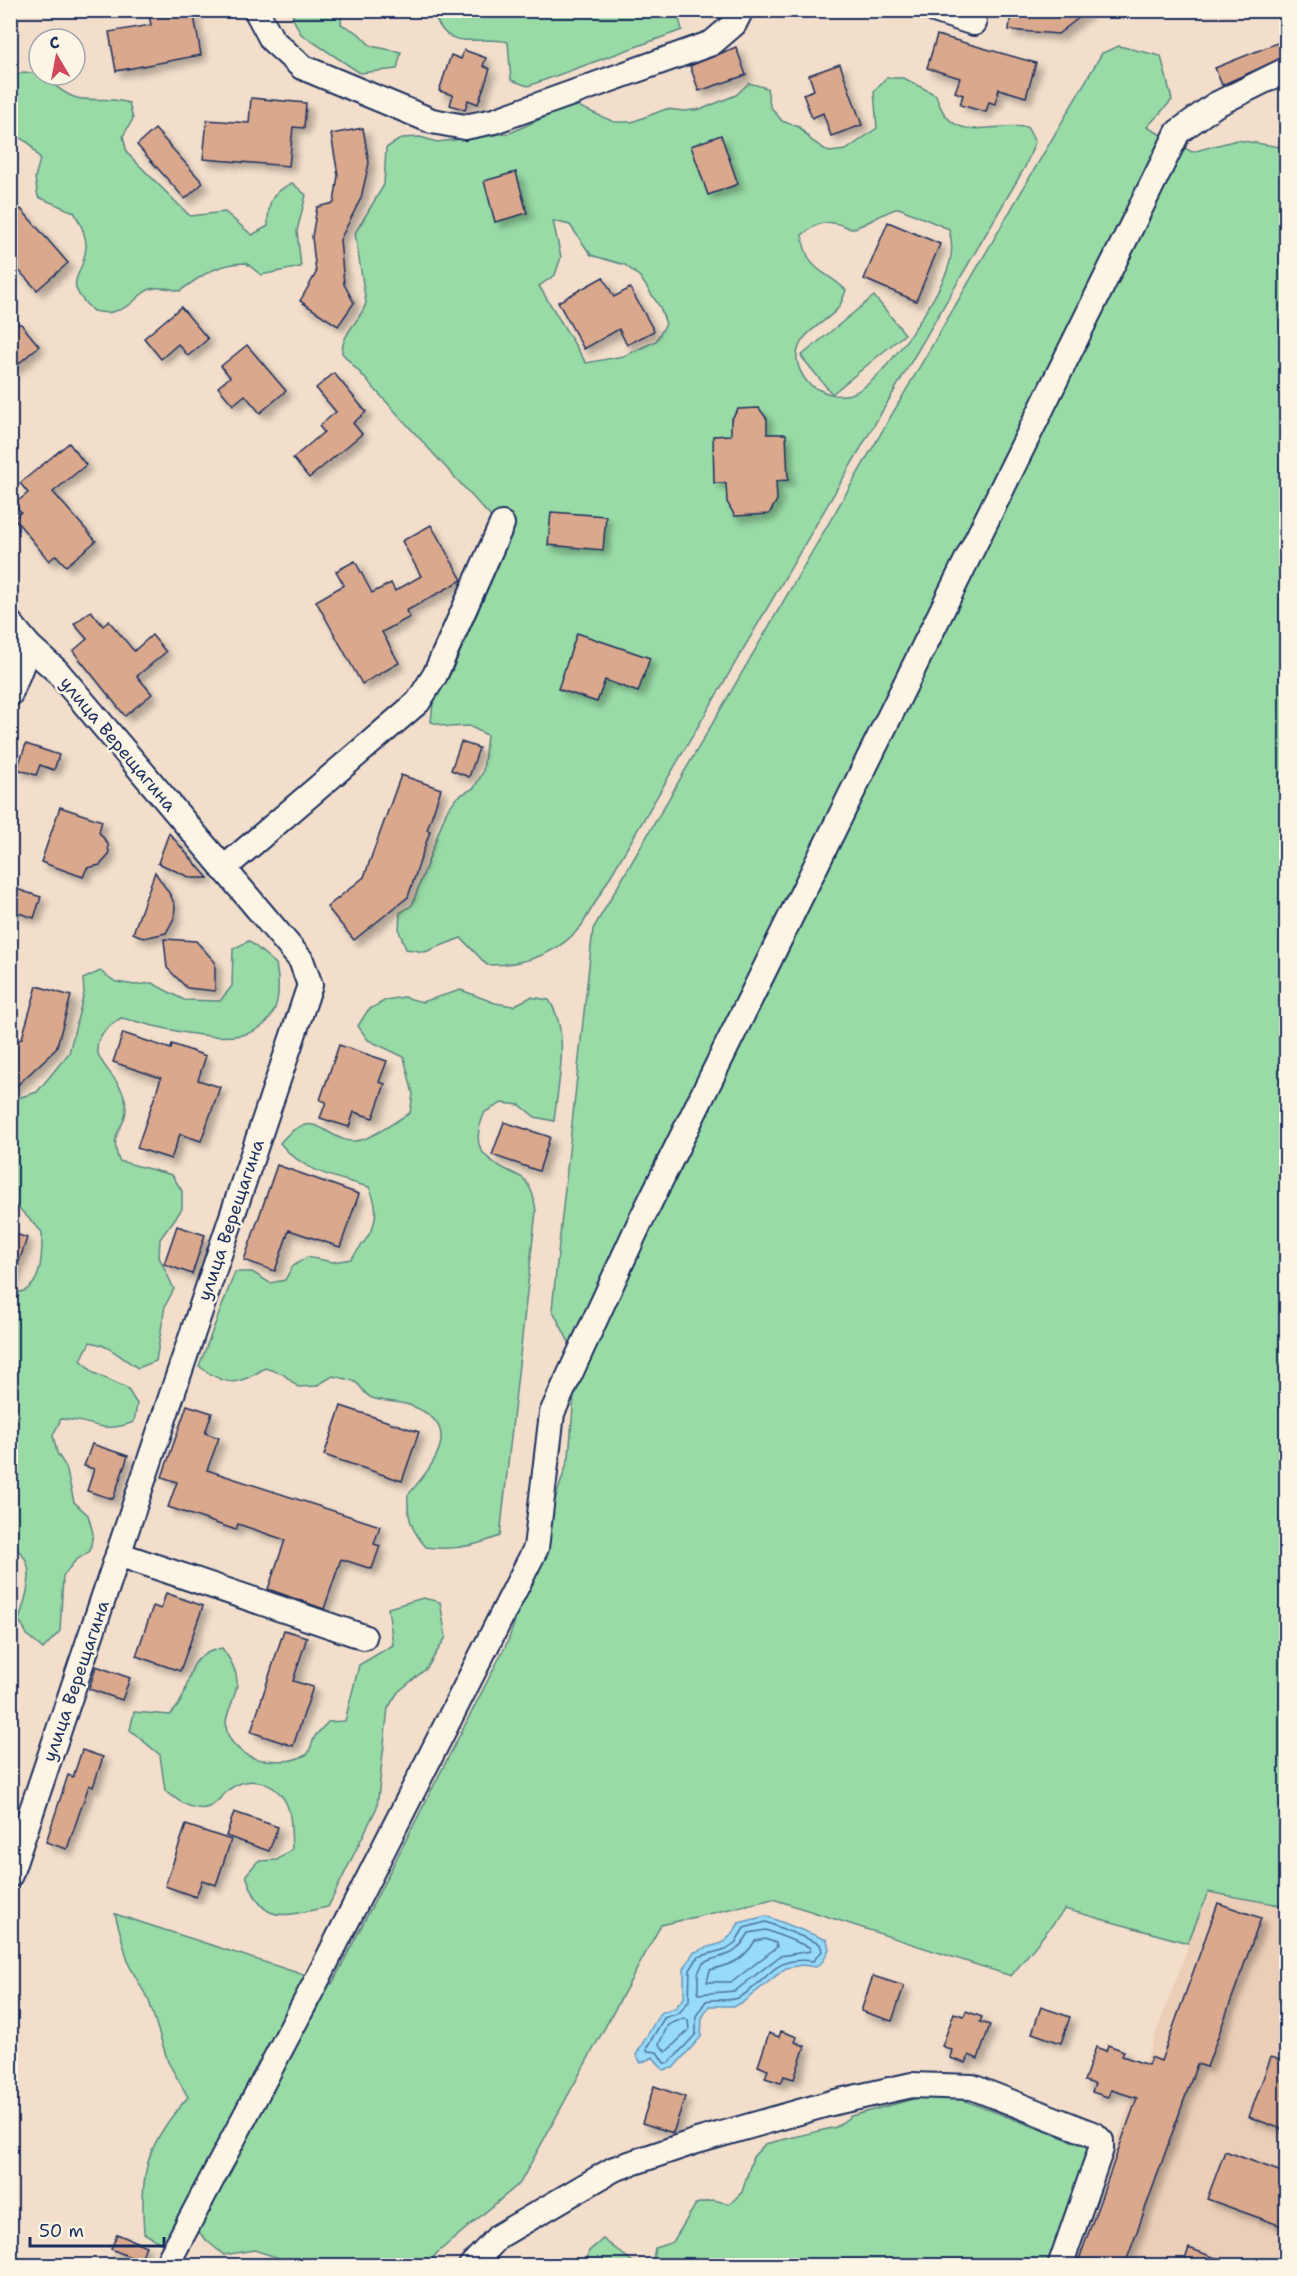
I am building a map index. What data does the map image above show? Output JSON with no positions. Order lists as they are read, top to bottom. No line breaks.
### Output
{"streets":{"street":["улица Верещагина"]},"scale_bar":"50 m","north":"top"}
